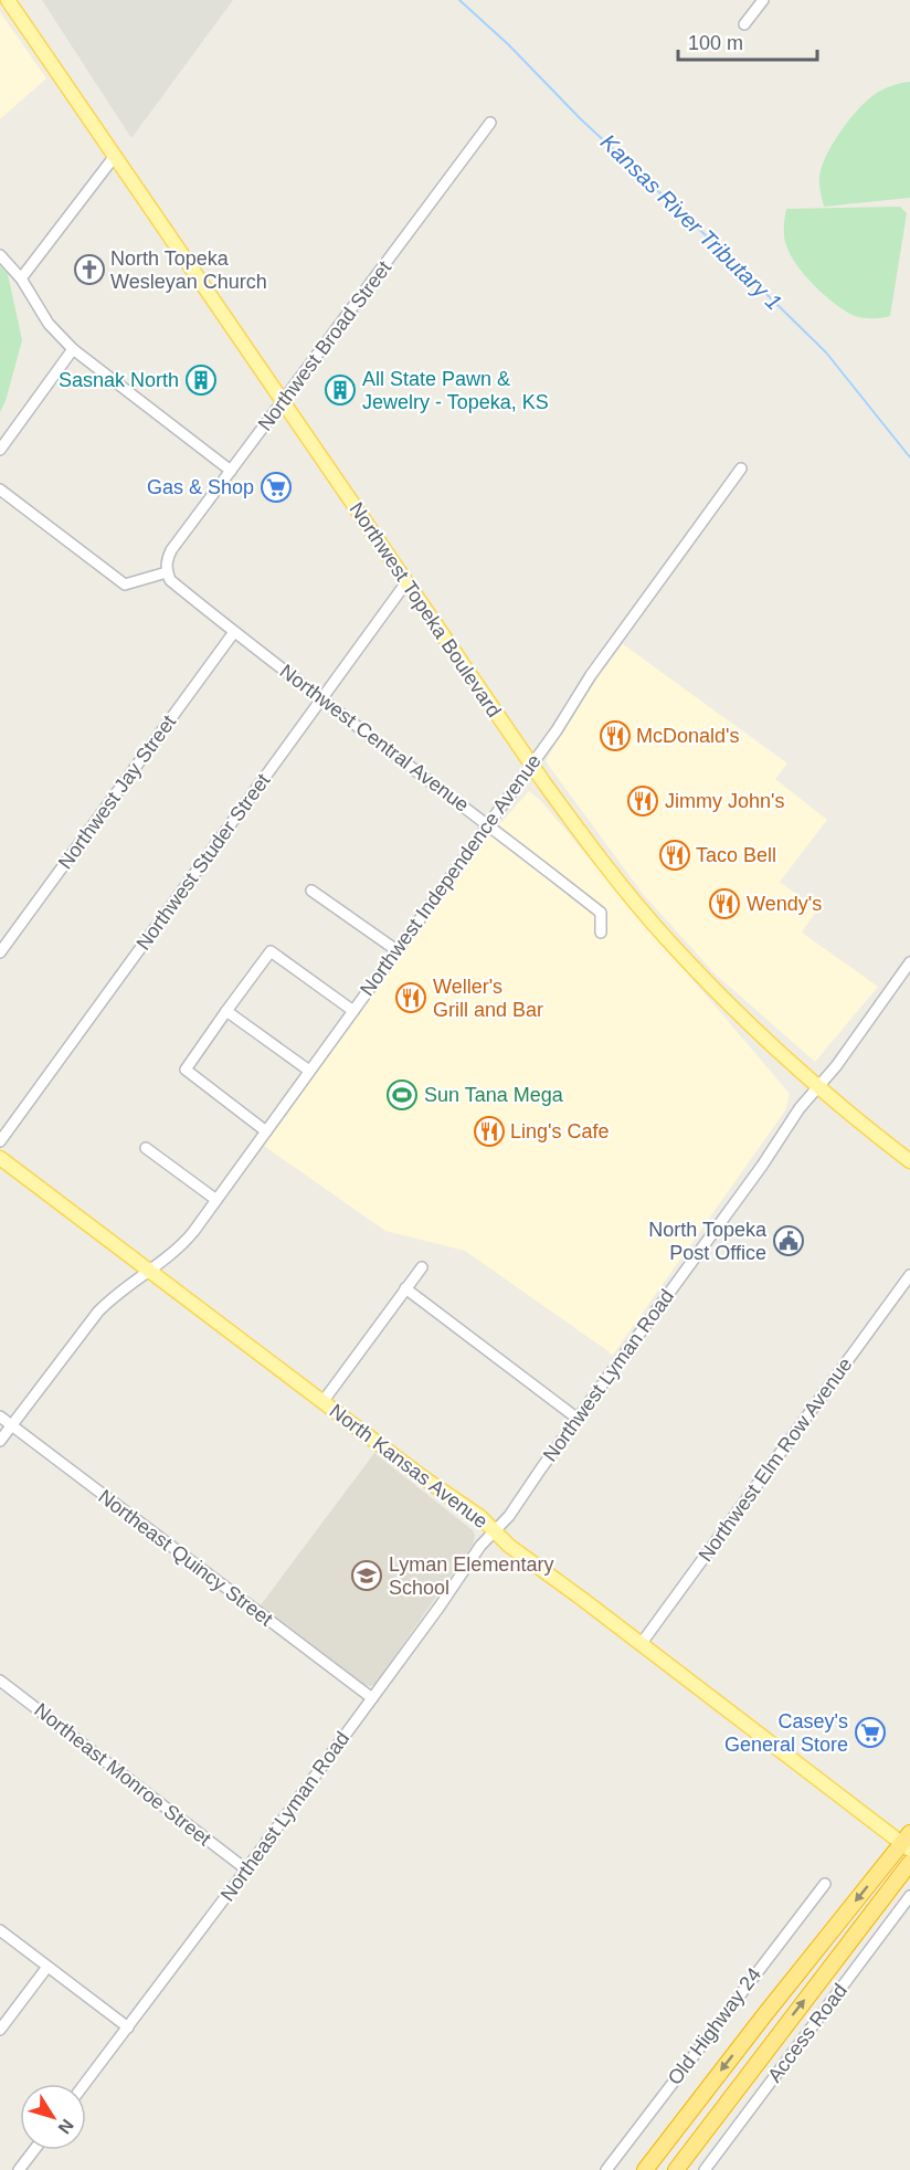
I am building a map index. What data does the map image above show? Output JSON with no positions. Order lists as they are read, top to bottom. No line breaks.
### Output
{"streets":{"main road":["Northwest Topeka Boulevard","North Kansas Avenue"],"street":["Northwest Broad Street","Northwest Central Avenue","Northwest Jay Street","Northwest Studer Street","Northwest Independence Avenue","Northwest Lyman Road","Northwest Elm Row Avenue","Northeast Quincy Street","Northeast Monroe Street","Northeast Lyman Road","Old Highway 24","Access Road"]},"crossings":[["Northwest Broad Street","Northwest Topeka Boulevard"],["Northwest Broad Street","Northwest Central Avenue"],["Northwest Topeka Boulevard","Northwest Studer Street"],["Northwest Topeka Boulevard","Northwest Independence Avenue"],["Northwest Topeka Boulevard","Northwest Lyman Road"],["Northwest Central Avenue","Northwest Jay Street"],["Northwest Central Avenue","Northwest Studer Street"],["Northwest Central Avenue","Northwest Independence Avenue"],["Northwest Independence Avenue","North Kansas Avenue"],["Northwest Independence Avenue","Northeast Quincy Street"],["Northwest Lyman Road","North Kansas Avenue"],["Northwest Lyman Road","Northeast Lyman Road"],["Northwest Elm Row Avenue","North Kansas Avenue"],["North Kansas Avenue","Northeast Lyman Road"],["Northeast Quincy Street","Northeast Lyman Road"],["Northeast Monroe Street","Northeast Lyman Road"]],"water":["Kansas River Tributary 1"],"places":{"church":["North Topeka Wesleyan Church"],"building":["Sasnak North","All State Pawn & Jewelry - Topeka, KS"],"supermarket":["Gas & Shop","Casey's General Store"],"restaurant":["McDonald's","Jimmy John's","Taco Bell","Wendy's","Weller's Grill and Bar","Ling's Cafe"],"sports":["Sun Tana Mega"],"public building":["North Topeka Post Office"],"school or university":["Lyman Elementary School"]},"scale_bar":"100 m","north":"bottom right"}
